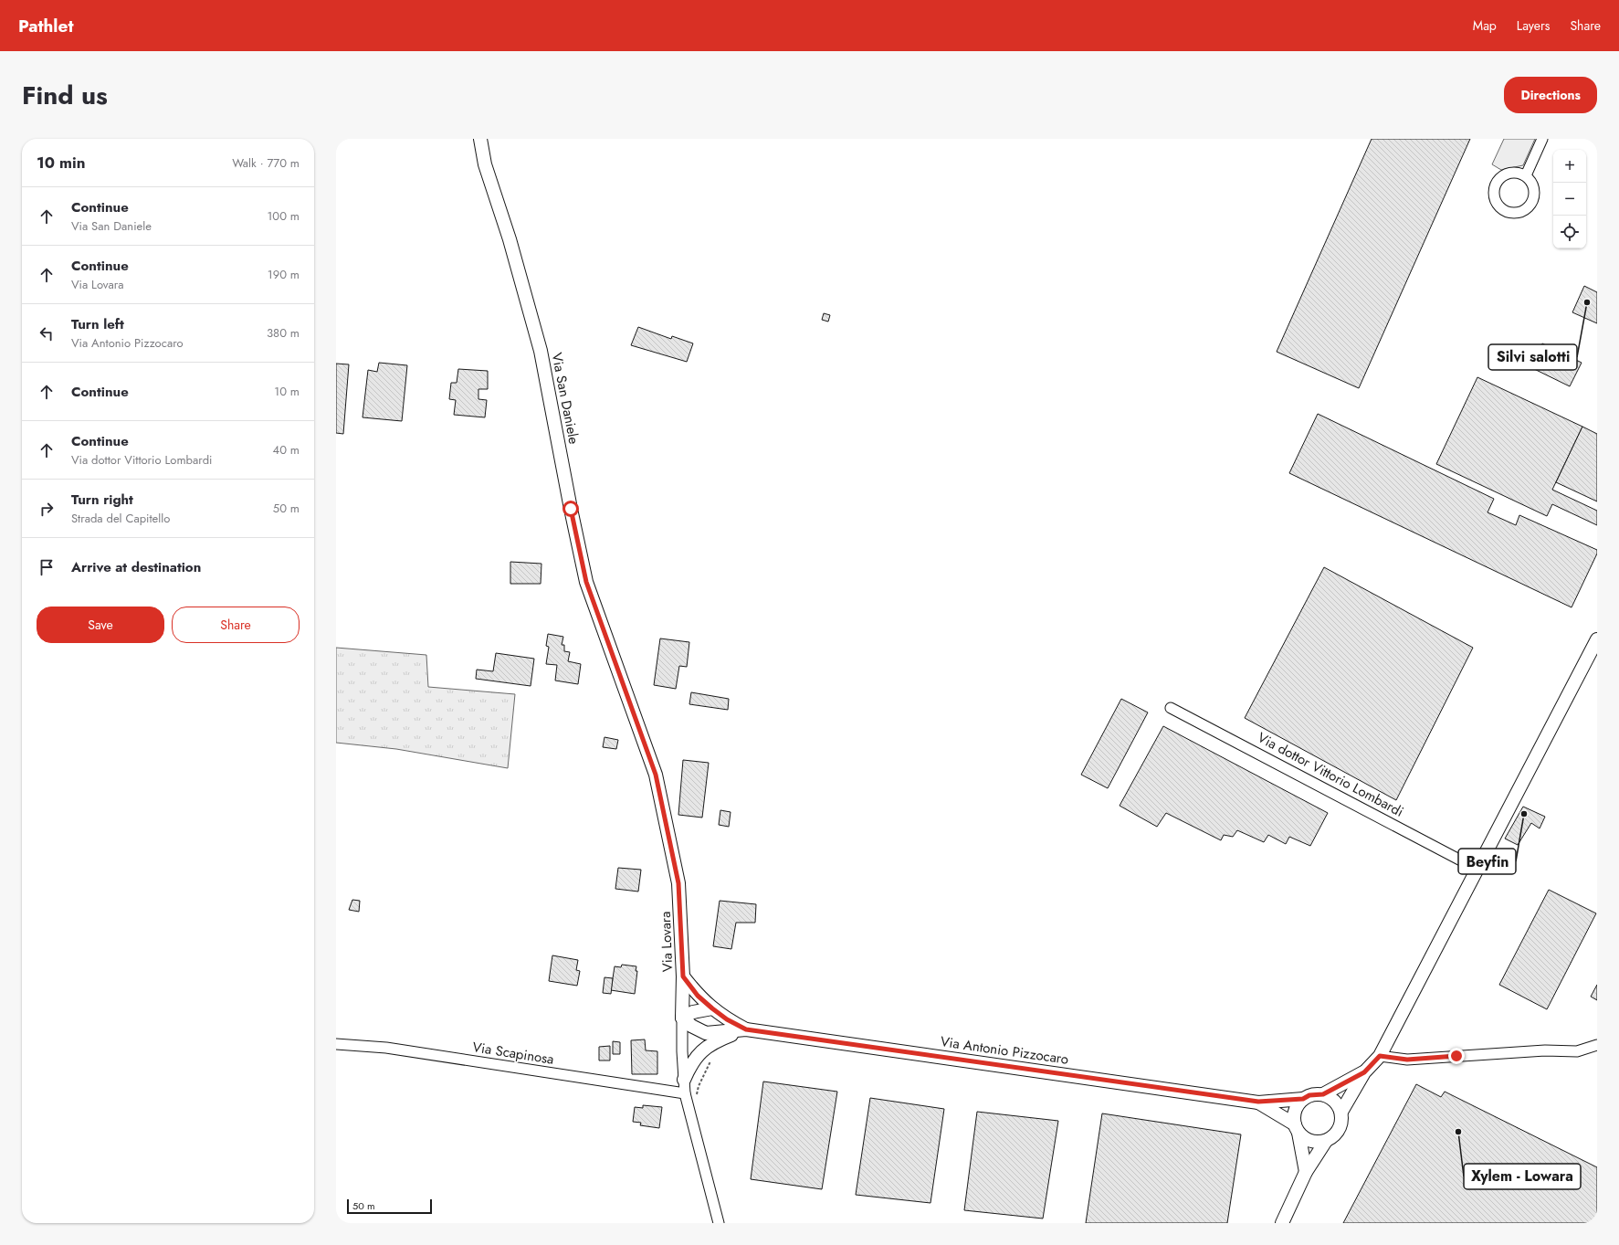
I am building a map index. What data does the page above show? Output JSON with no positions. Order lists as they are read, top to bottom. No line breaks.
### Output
{"streets":{"street":["Via San Daniele","Via dottor Vittorio Lombardi","Via Lovara","Via Antonio Pizzocaro","Via Scapinosa"]},"crossings":[["Via San Daniele","Via Lovara"],["Via Lovara","Via Antonio Pizzocaro"],["Via Lovara","Via Scapinosa"]],"places":["Silvi salotti","Beyfin","Xylem - Lowara"],"scale_bar":"50 m","page":{"header":"Pathlet","nav":["Map","Layers","Share"],"title":"Find us","buttons":["Directions",["Save","Share"]],"heading":["10 min","Walk · 770 m"],"map_buttons":["+","−"],"list":[["Continue","Via San Daniele","100 m"],["Continue","Via Lovara","190 m"],["Turn left","Via Antonio Pizzocaro","380 m"],["Continue","10 m"],["Continue","Via dottor Vittorio Lombardi","40 m"],["Turn right","Strada del Capitello","50 m"],"Arrive at destination"],"scale":"50 m"}}
